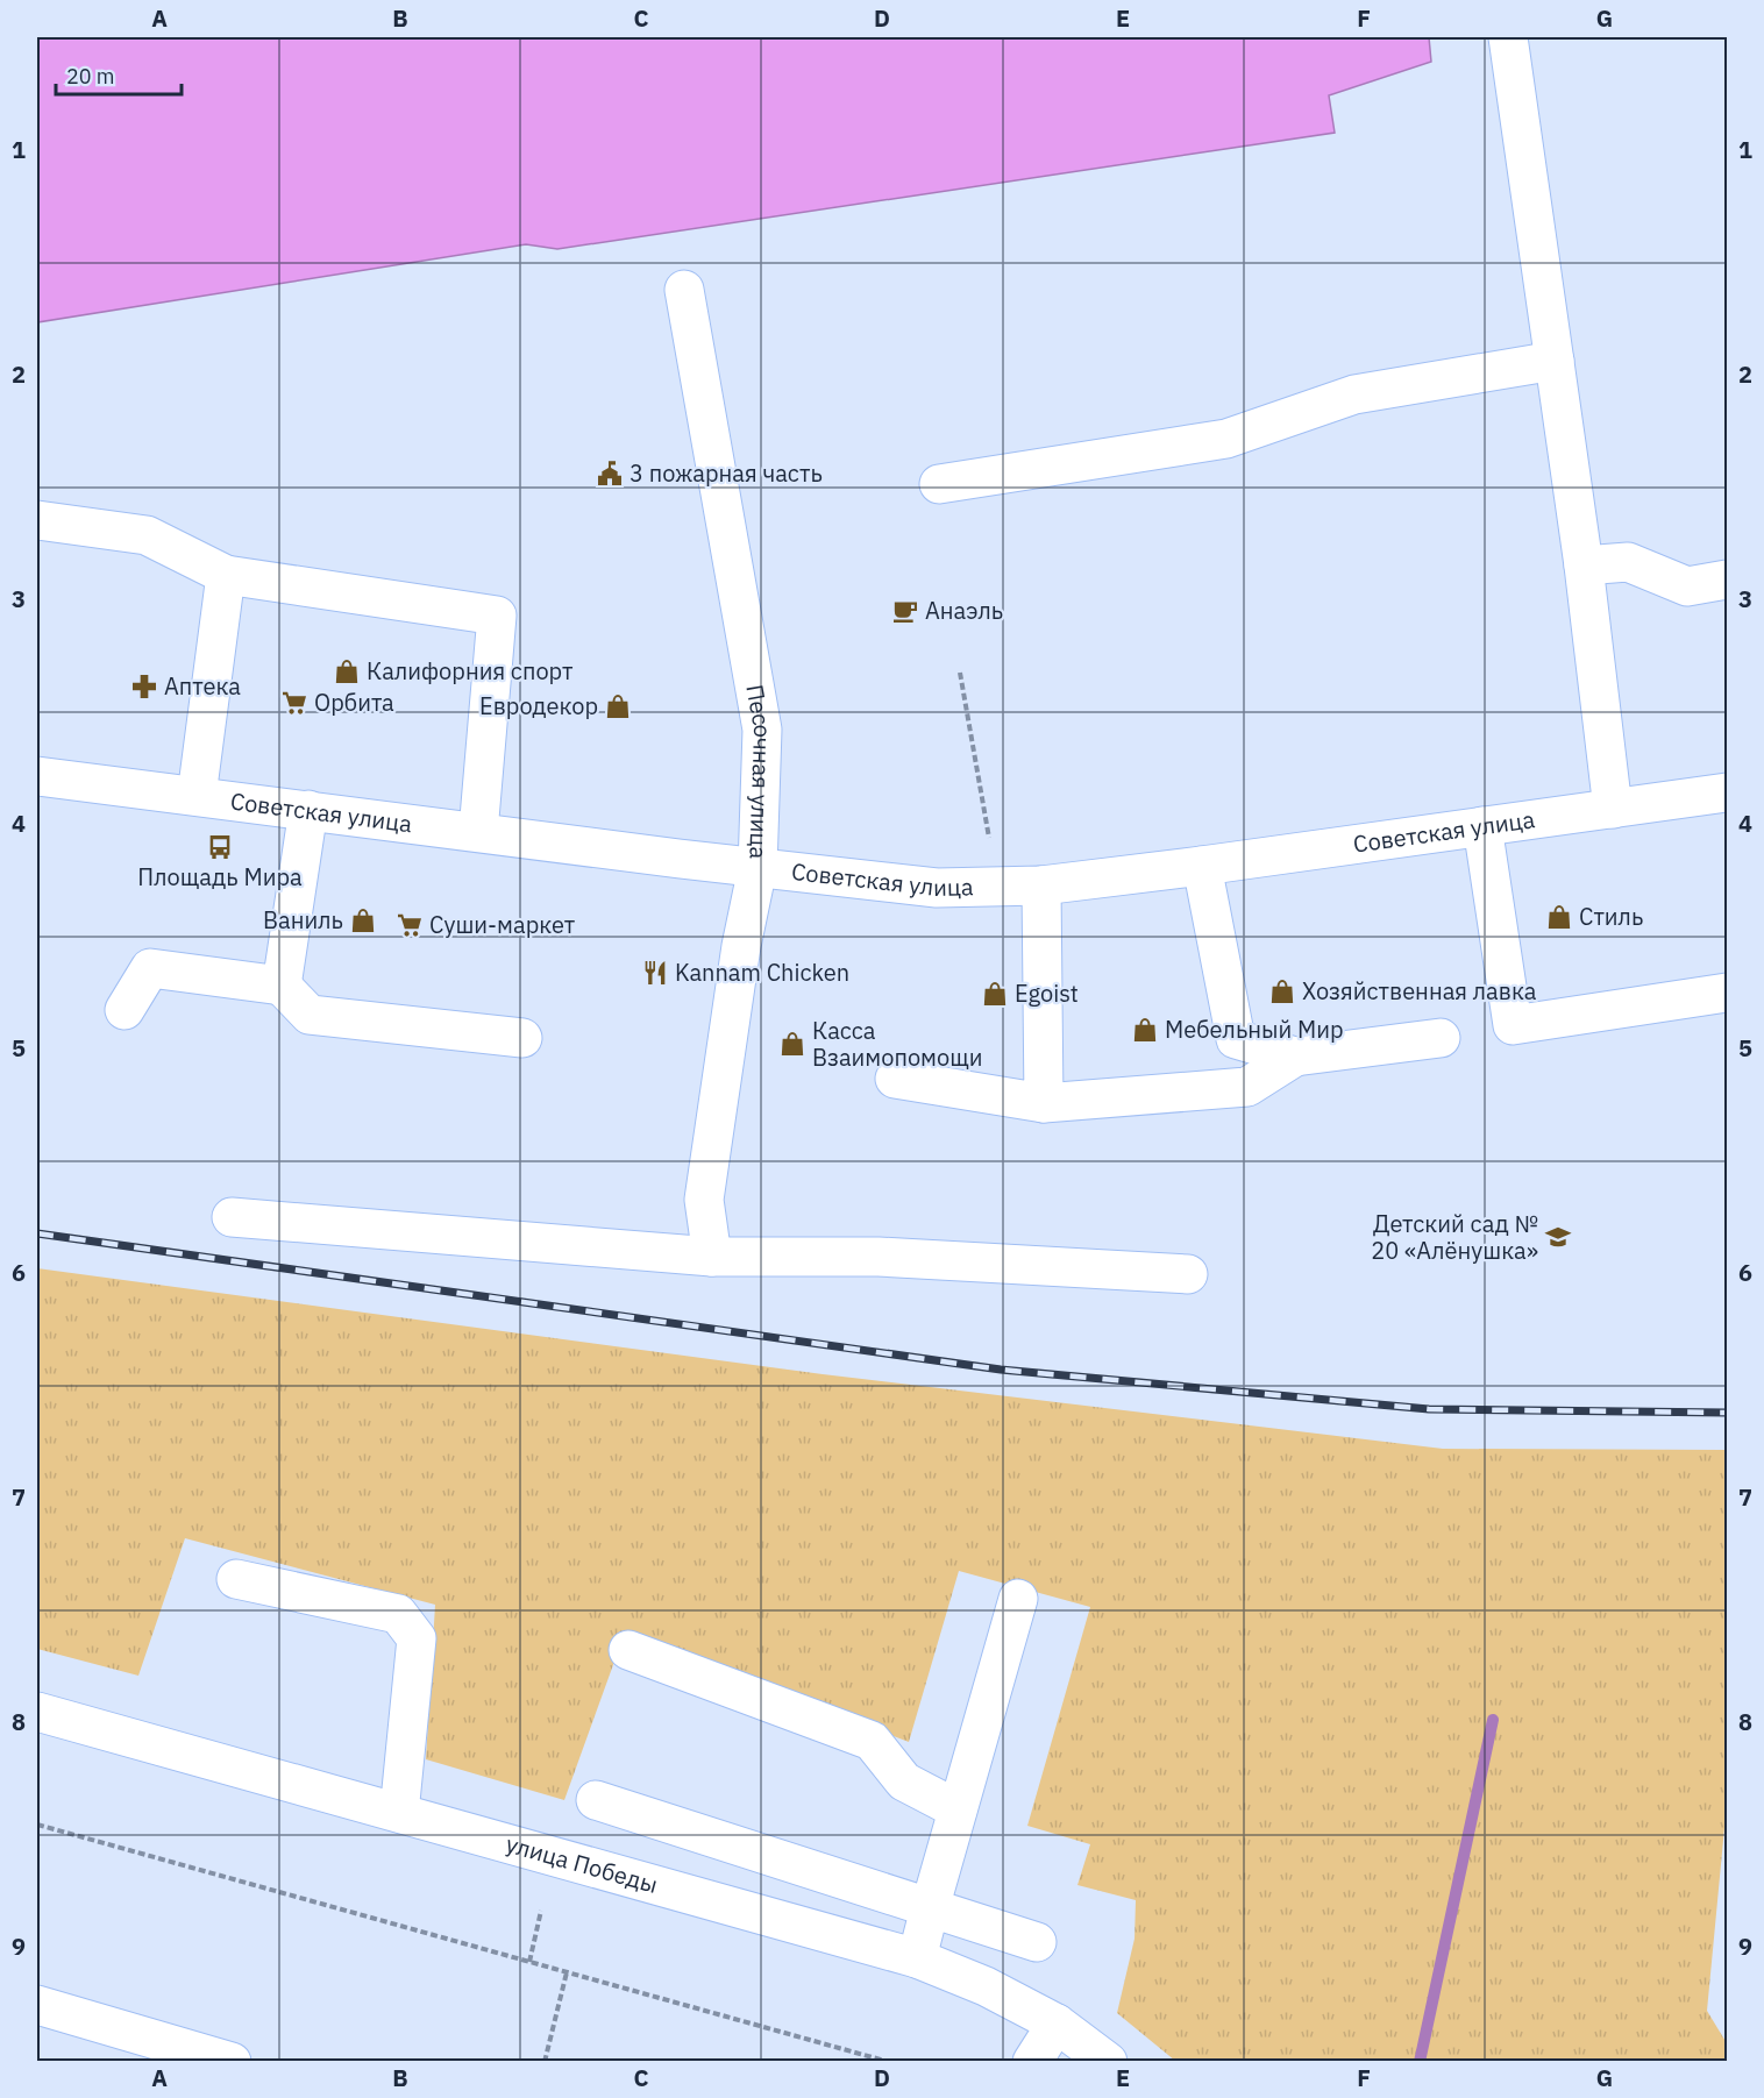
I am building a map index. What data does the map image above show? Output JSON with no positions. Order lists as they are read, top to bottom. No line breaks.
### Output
{"streets":{"main road":["Песочная улица","Советская улица","улица Победы"]},"crossings":[["Песочная улица","Советская улица"]],"places":{"public building":["3 пожарная часть"],"cafe":["Анаэль"],"shop":["Калифорния спорт","Евродекор","Стиль","Ваниль","Хозяйственная лавка","Egoist","Мебельный Мир","Касса Взаимопомощи"],"pharmacy":["Аптека"],"supermarket":["Орбита","Суши-маркет"],"bus stop":["Площадь Мира"],"restaurant":["Kannam Chicken"],"school or university":["Детский сад № 20 «Алёнушка»"]},"scale_bar":"20 m","grid":{"columns":["A","B","C","D","E","F","G"],"rows":["1","2","3","4","5","6","7","8","9"]}}
